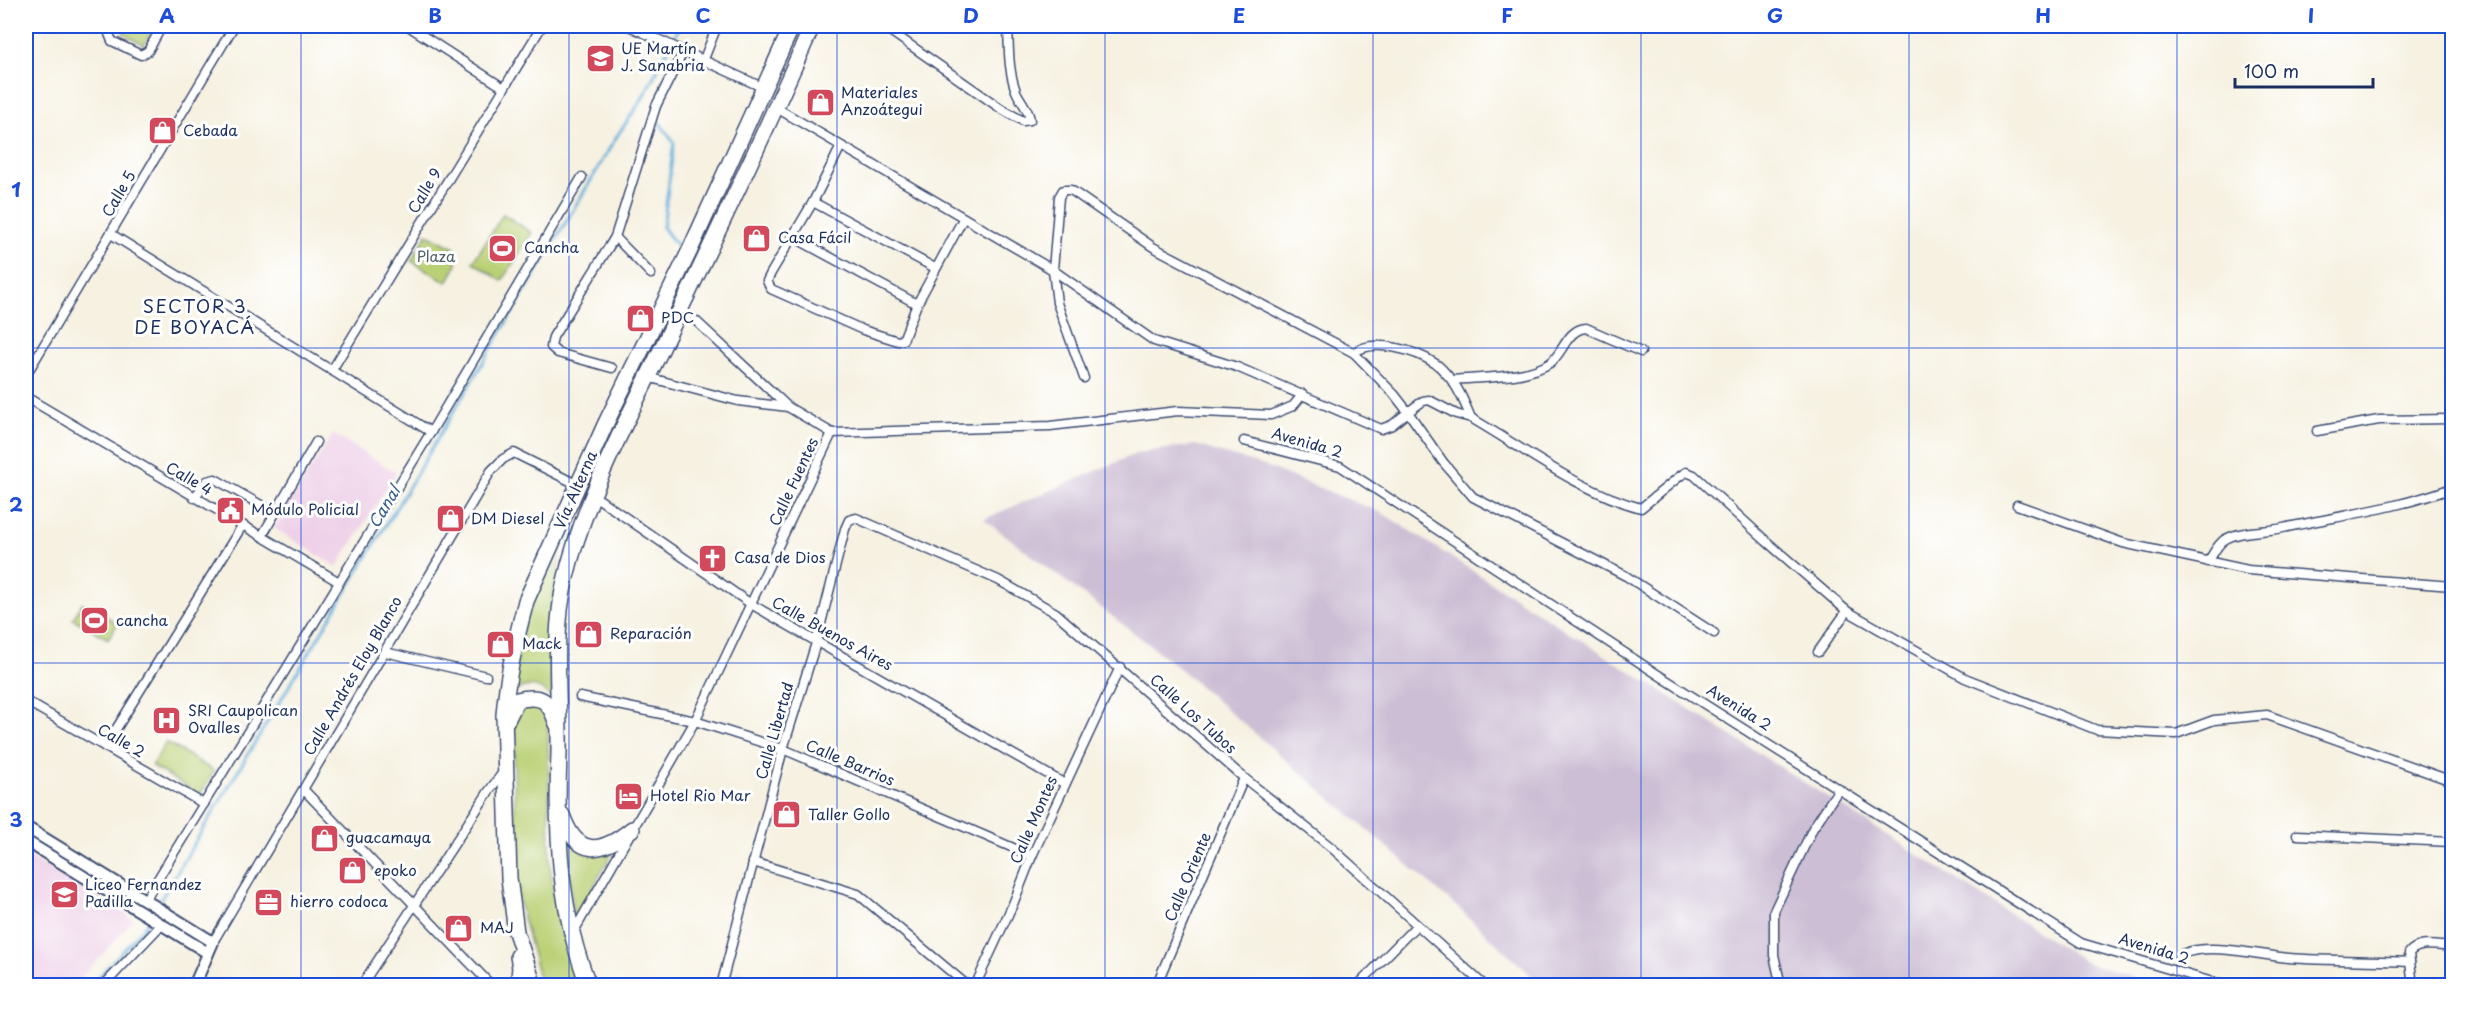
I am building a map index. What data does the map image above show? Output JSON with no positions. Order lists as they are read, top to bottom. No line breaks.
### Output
{"streets":{"highway":["Vía Alterna"],"street":["Calle 9","Calle 5","Avenida 2","Calle 4","Calle Fuentes","Calle Buenos Aires","Calle Andrés Eloy Blanco","Calle Los Tubos","Calle Libertad","Calle 2","Calle Barrios","Calle Montes","Calle Oriente"]},"crossings":[["Calle Fuentes","Vía Alterna"],["Calle Fuentes","Calle Buenos Aires"],["Calle Fuentes","Calle Barrios"],["Vía Alterna","Calle Buenos Aires"],["Vía Alterna","Calle Andrés Eloy Blanco"],["Calle Buenos Aires","Calle Libertad"],["Calle Buenos Aires","Calle Montes"],["Calle Los Tubos","Calle Libertad"],["Calle Los Tubos","Calle Montes"],["Calle Los Tubos","Calle Oriente"],["Calle Libertad","Calle Barrios"],["Calle Barrios","Calle Montes"]],"districts":["SECTOR 3 DE BOYACÁ"],"water":["Canal"],"parks":["Plaza"],"places":{"school or university":["UE Martín J. Sanabria","Liceo Fernandez Padilla"],"shop":["Materiales Anzoátegui","Cebada","Casa Fácil","PDC","DM Diesel","Reparación","Mack","Taller Gollo","guacamaya","epoko","MAJ"],"sports":["Cancha","cancha"],"public building":["Módulo Policial"],"church":["Casa de Dios"],"hospital":["SRI Caupolican Ovalles"],"hotel":["Hotel Rio Mar"],"office":["hierro codoca"]},"scale_bar":"100 m","grid":{"columns":["A","B","C","D","E","F","G","H","I"],"rows":["1","2","3"]}}
